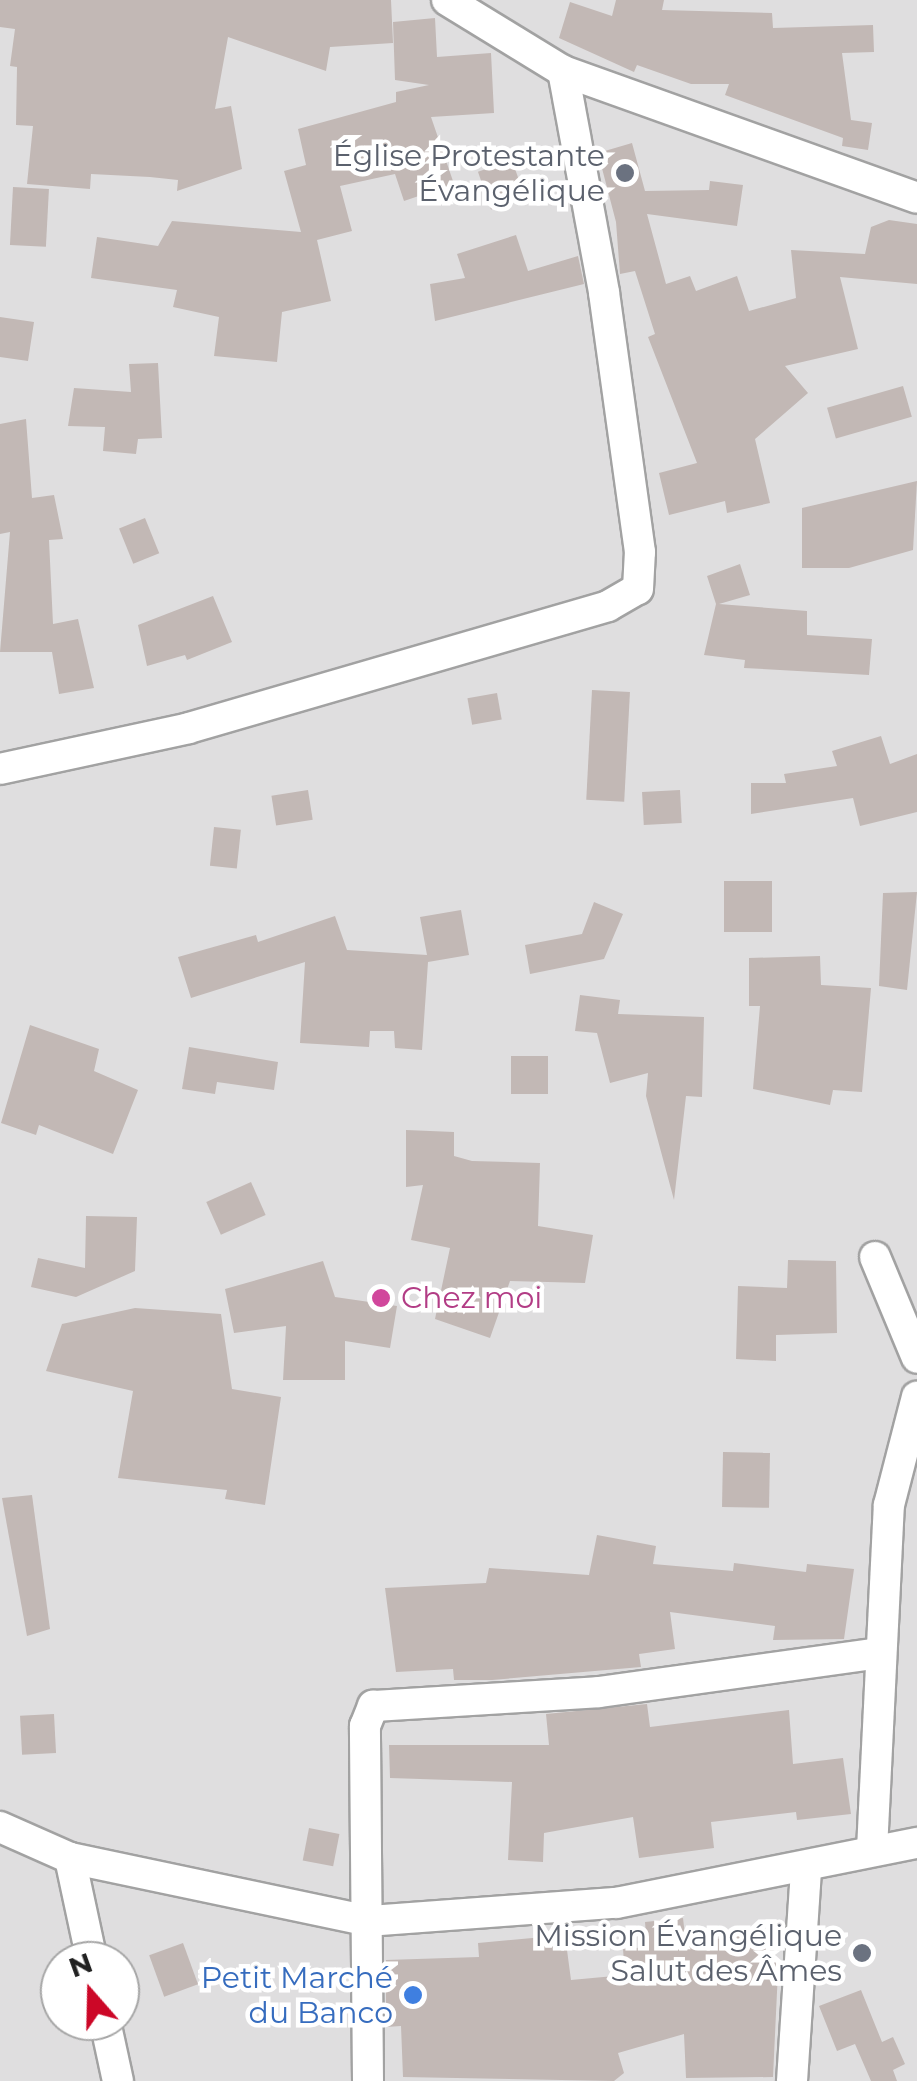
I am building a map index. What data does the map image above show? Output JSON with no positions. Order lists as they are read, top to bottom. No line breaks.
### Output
{"places":["Église Protestante Évangélique","Chez moi","Mission Évangélique Salut des Âmes","Petit Marché du Banco"],"north":"top"}
